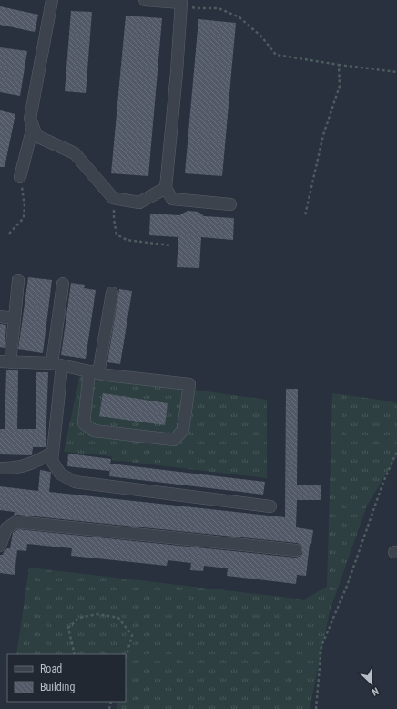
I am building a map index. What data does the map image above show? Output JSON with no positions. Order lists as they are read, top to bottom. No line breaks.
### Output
{"legend":["Road","Building"],"north":"bottom right"}
